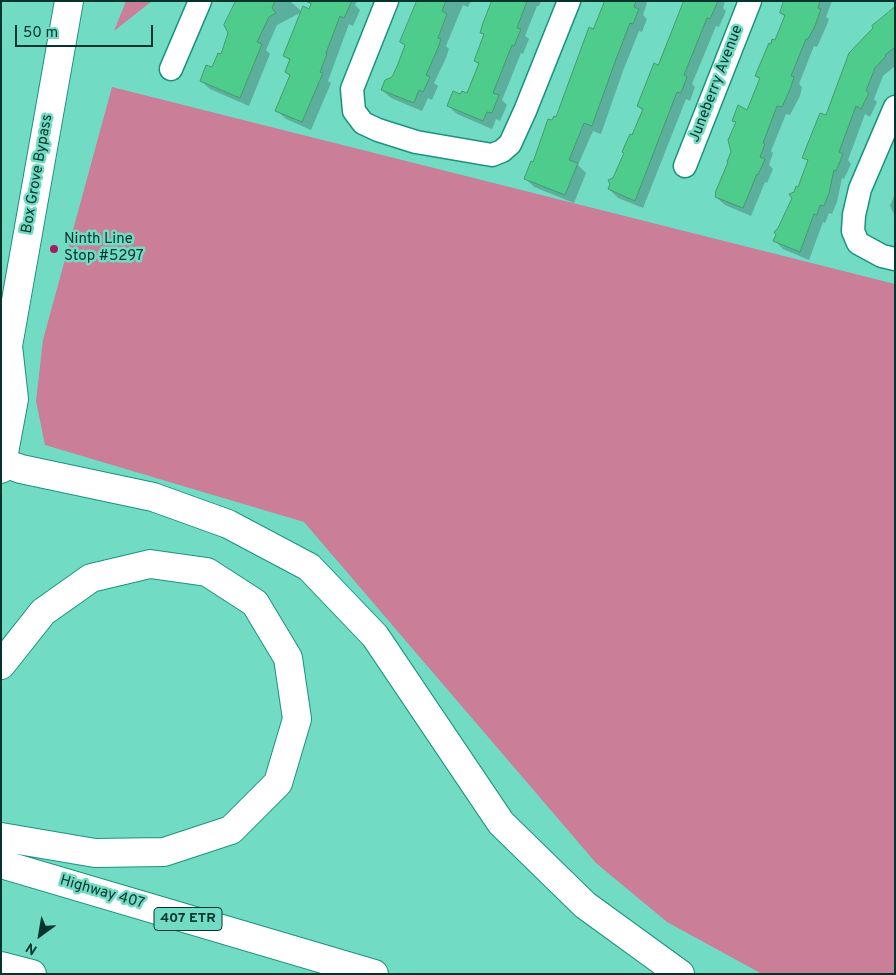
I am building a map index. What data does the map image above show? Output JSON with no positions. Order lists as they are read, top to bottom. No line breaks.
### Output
{"streets":{"main road":["Box Grove Bypass","Highway 407","407 ETR"],"street":["Juneberry Avenue"]},"places":["Ninth Line Stop #5297"],"scale_bar":"50 m","north":"bottom left"}
